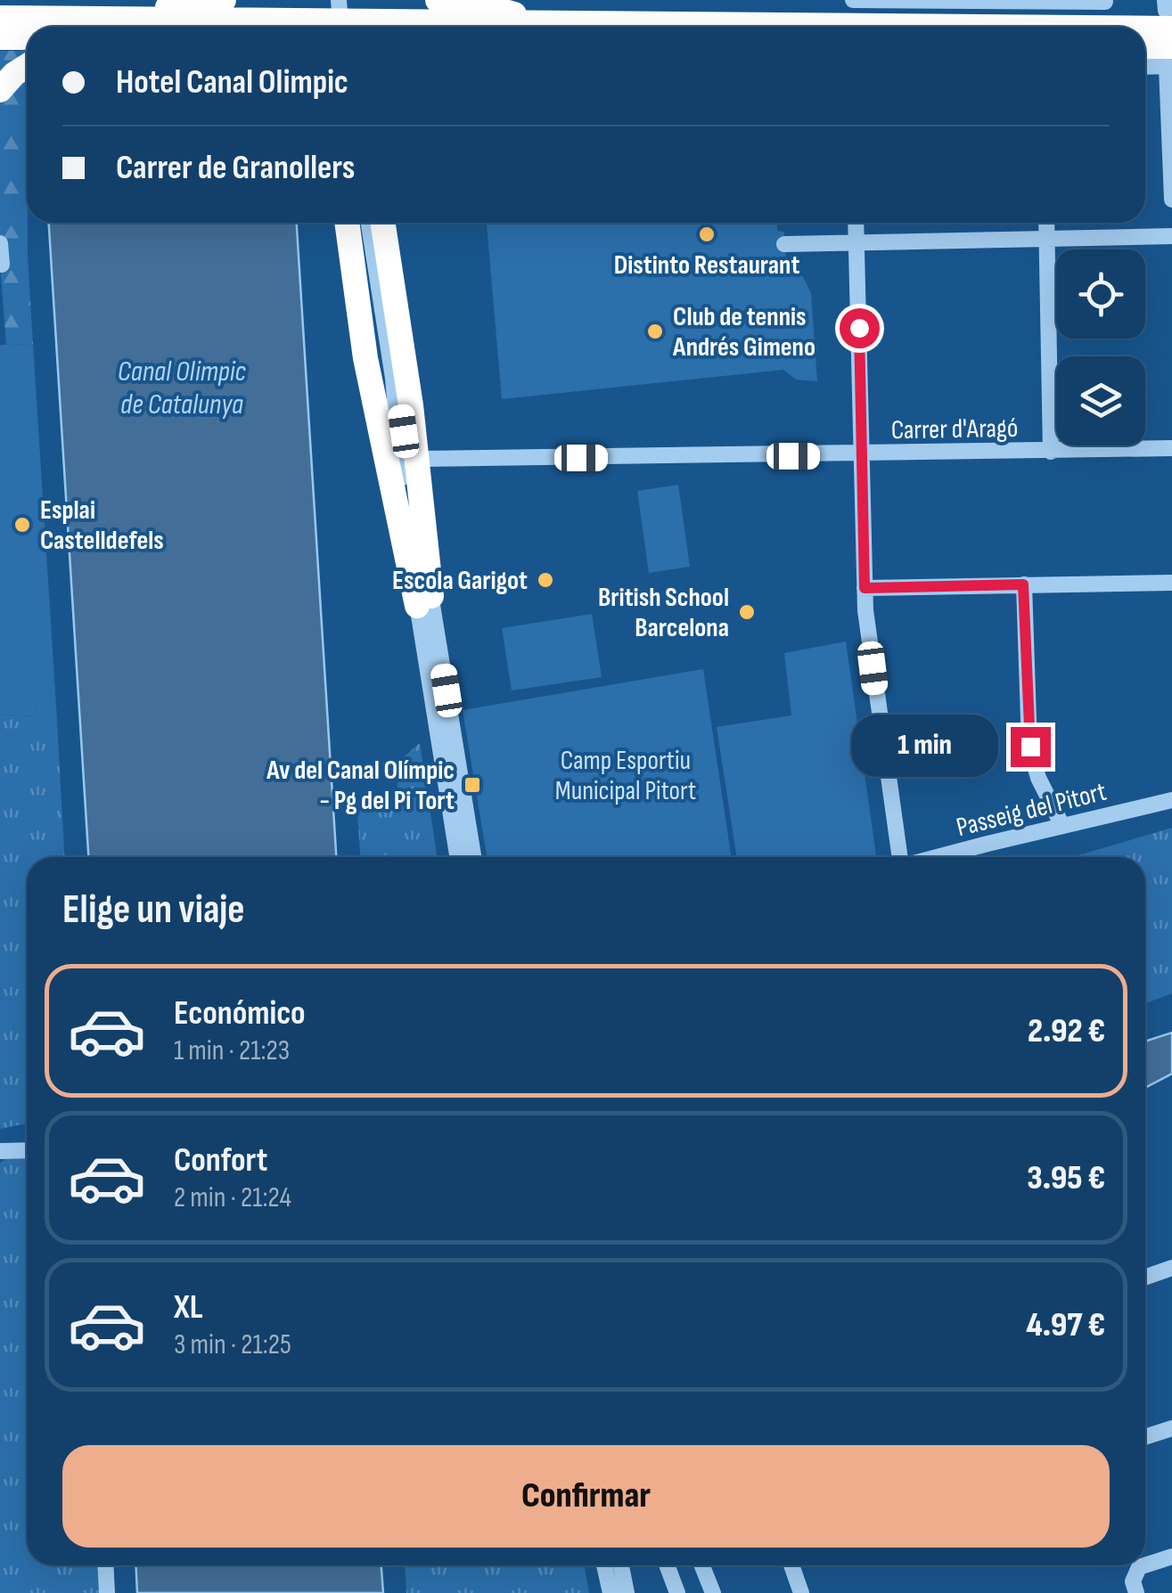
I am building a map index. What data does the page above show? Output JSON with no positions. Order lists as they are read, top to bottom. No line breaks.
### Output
{"streets":{"street":["Carrer d'Aragó","Passeig del Pitort"]},"water":["Canal Olimpic de Catalunya"],"parks":["Camp Esportiu Municipal Pitort"],"places":{"other":["Distinto Restaurant","Club de tennis Andrés Gimeno","Esplai Castelldefels","Escola Garigot","British School Barcelona"],"transit":["Av del Canal Olímpic - Pg del Pi Tort"]},"page":{"banner":["Hotel Canal Olimpic","Carrer de Granollers"],"bubble":"1 min","heading":"Elige un viaje","list":[{"name":"Económico","note":"1 min · 21:23","value":"2.92 €"},{"name":"Confort","note":"2 min · 21:24","value":"3.95 €"},{"name":"XL","note":"3 min · 21:25","value":"4.97 €"}],"buttons":"Confirmar"}}
